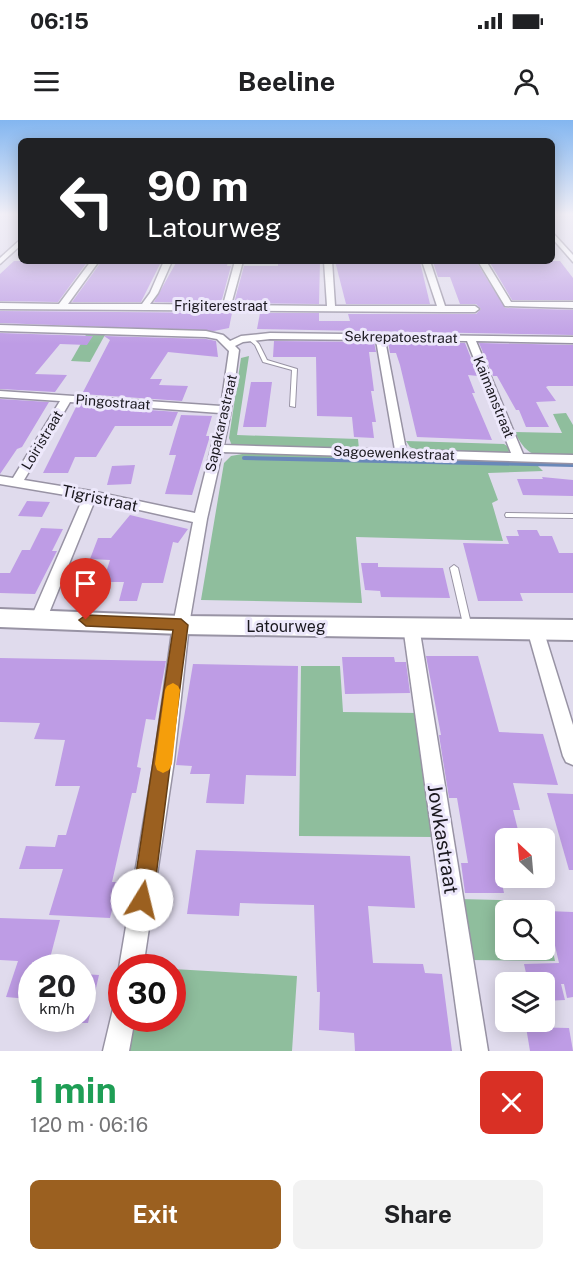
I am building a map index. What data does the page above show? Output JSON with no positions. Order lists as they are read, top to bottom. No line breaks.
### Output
{"streets":{"main road":["Latourweg"],"street":["Frigiterestraat","Sekrepatoestraat","Kaimanstraat","Pingostraat","Sapakarastraat","Loiristraat","Sagoewenkestraat","Tigristraat","Jowkastraat"]},"crossings":[["Sekrepatoestraat","Kaimanstraat"],["Sekrepatoestraat","Sapakarastraat"],["Kaimanstraat","Sagoewenkestraat"],["Pingostraat","Sapakarastraat"],["Pingostraat","Loiristraat"],["Sapakarastraat","Sagoewenkestraat"],["Sapakarastraat","Tigristraat"],["Sapakarastraat","Latourweg"],["Loiristraat","Tigristraat"],["Latourweg","Jowkastraat"]],"north":"top left","page":{"status":"06:15","header":"Beeline","turn":["90 m","Latourweg"],"speed":"20 km/h","limit":"30","heading":["1 min","120 m · 06:16"],"buttons":["Exit","Share"]}}
